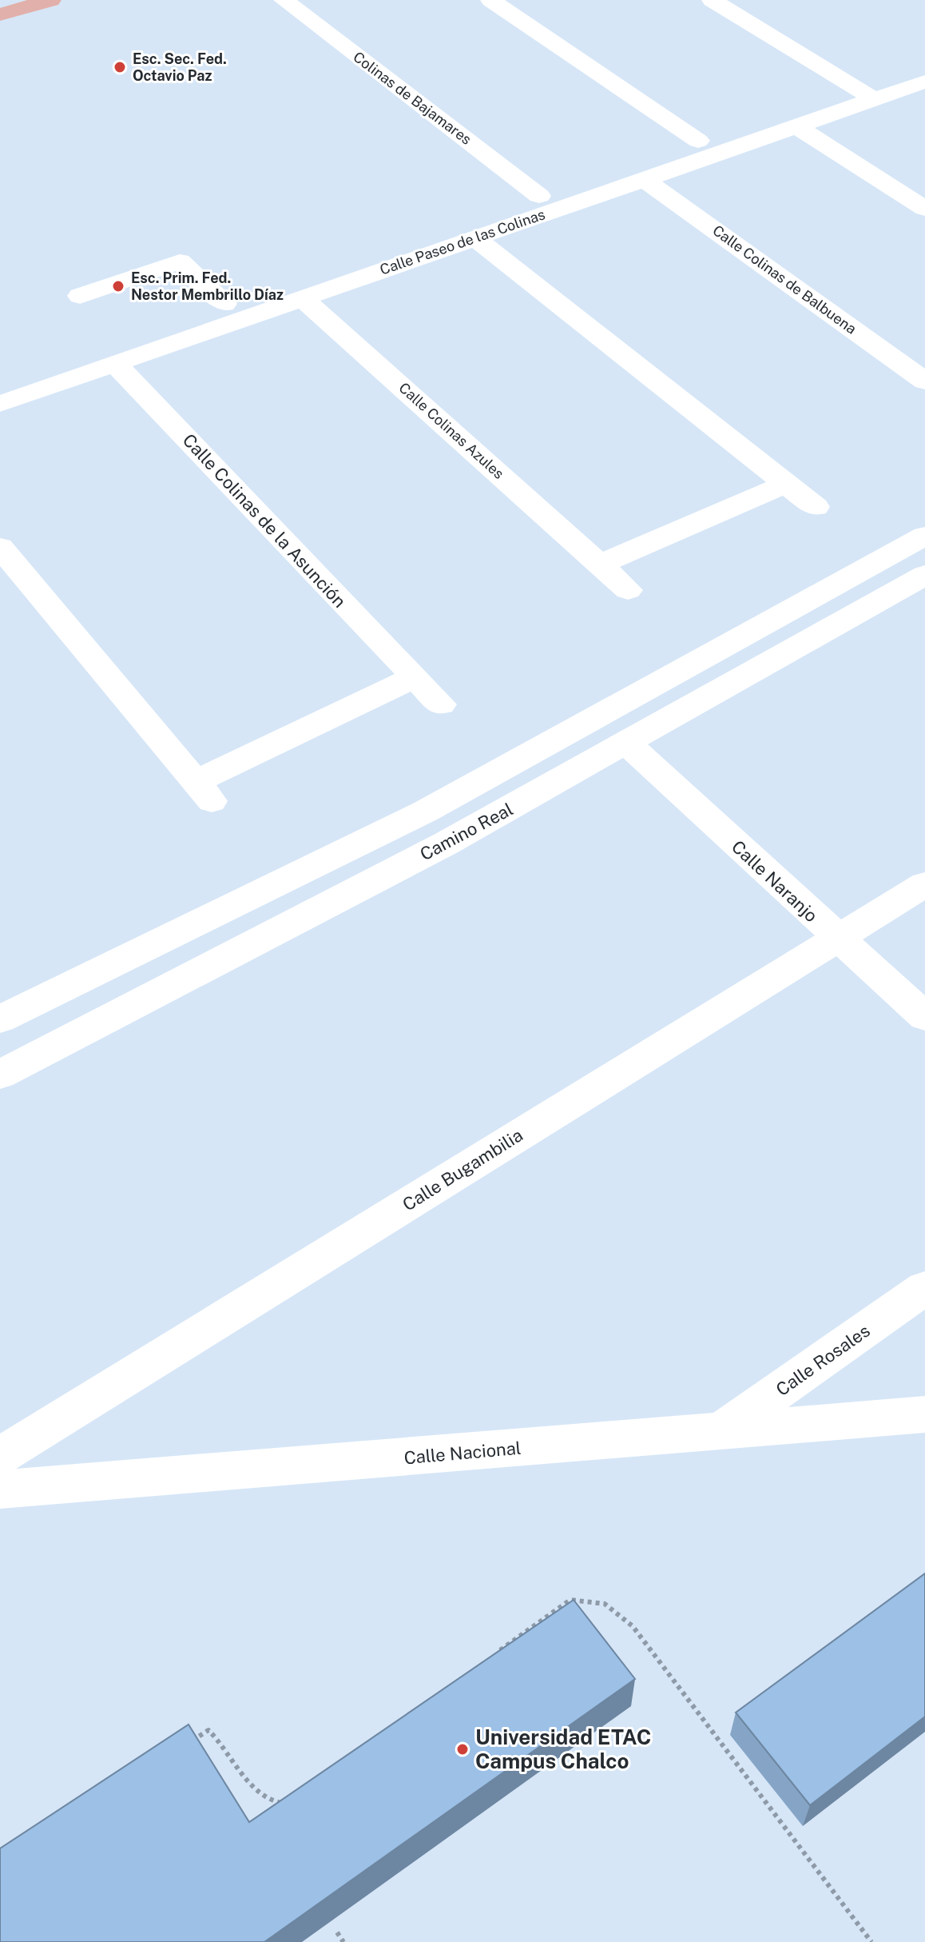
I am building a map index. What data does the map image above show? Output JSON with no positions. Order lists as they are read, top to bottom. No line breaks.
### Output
{"streets":{"street":["Colinas de Bajamares","Calle Paseo de las Colinas","Calle Colinas de Balbuena","Calle Colinas Azules","Calle Colinas de la Asunción","Camino Real","Calle Naranjo","Calle Bugambilia","Calle Rosales","Calle Nacional"]},"crossings":[["Colinas de Bajamares","Calle Paseo de las Colinas"],["Calle Paseo de las Colinas","Calle Colinas de Balbuena"],["Calle Paseo de las Colinas","Calle Colinas Azules"],["Calle Paseo de las Colinas","Calle Colinas de la Asunción"],["Camino Real","Calle Naranjo"],["Calle Naranjo","Calle Bugambilia"],["Calle Rosales","Calle Nacional"]],"places":["Esc. Sec. Fed. Octavio Paz","Esc. Prim. Fed. Nestor Membrillo Díaz","Universidad ETAC Campus Chalco"]}
